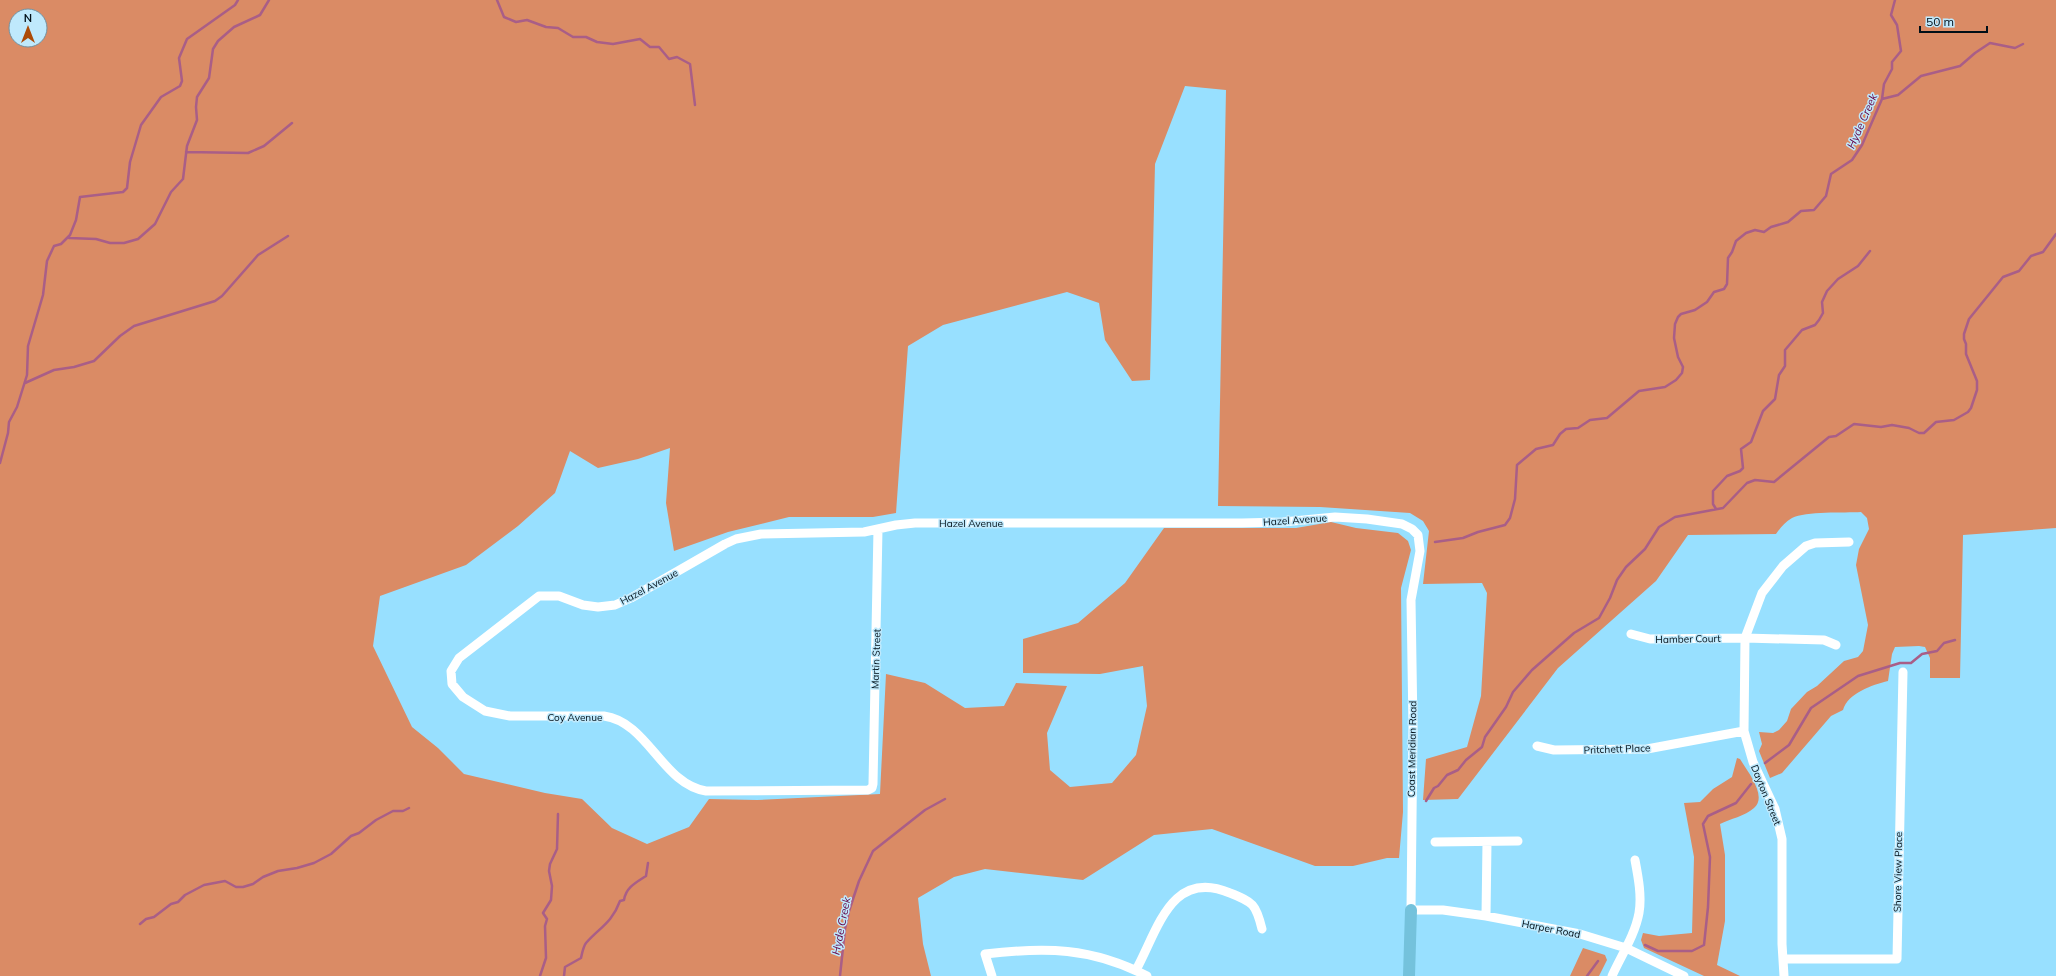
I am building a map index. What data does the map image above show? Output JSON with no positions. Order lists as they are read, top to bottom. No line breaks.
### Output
{"streets":{"main road":["Coast Meridian Road"],"street":["Hazel Avenue","Hamber Court","Martin Street","Coy Avenue","Pritchett Place","Dayton Street","Shore View Place","Harper Road"]},"crossings":[["Hazel Avenue","Martin Street"],["Hazel Avenue","Coy Avenue"],["Hazel Avenue","Coast Meridian Road"],["Hamber Court","Dayton Street"],["Martin Street","Coy Avenue"],["Coast Meridian Road","Harper Road"],["Pritchett Place","Dayton Street"],["Dayton Street","Shore View Place"]],"water":["Hyde Creek"],"scale_bar":"50 m","north":"top"}
